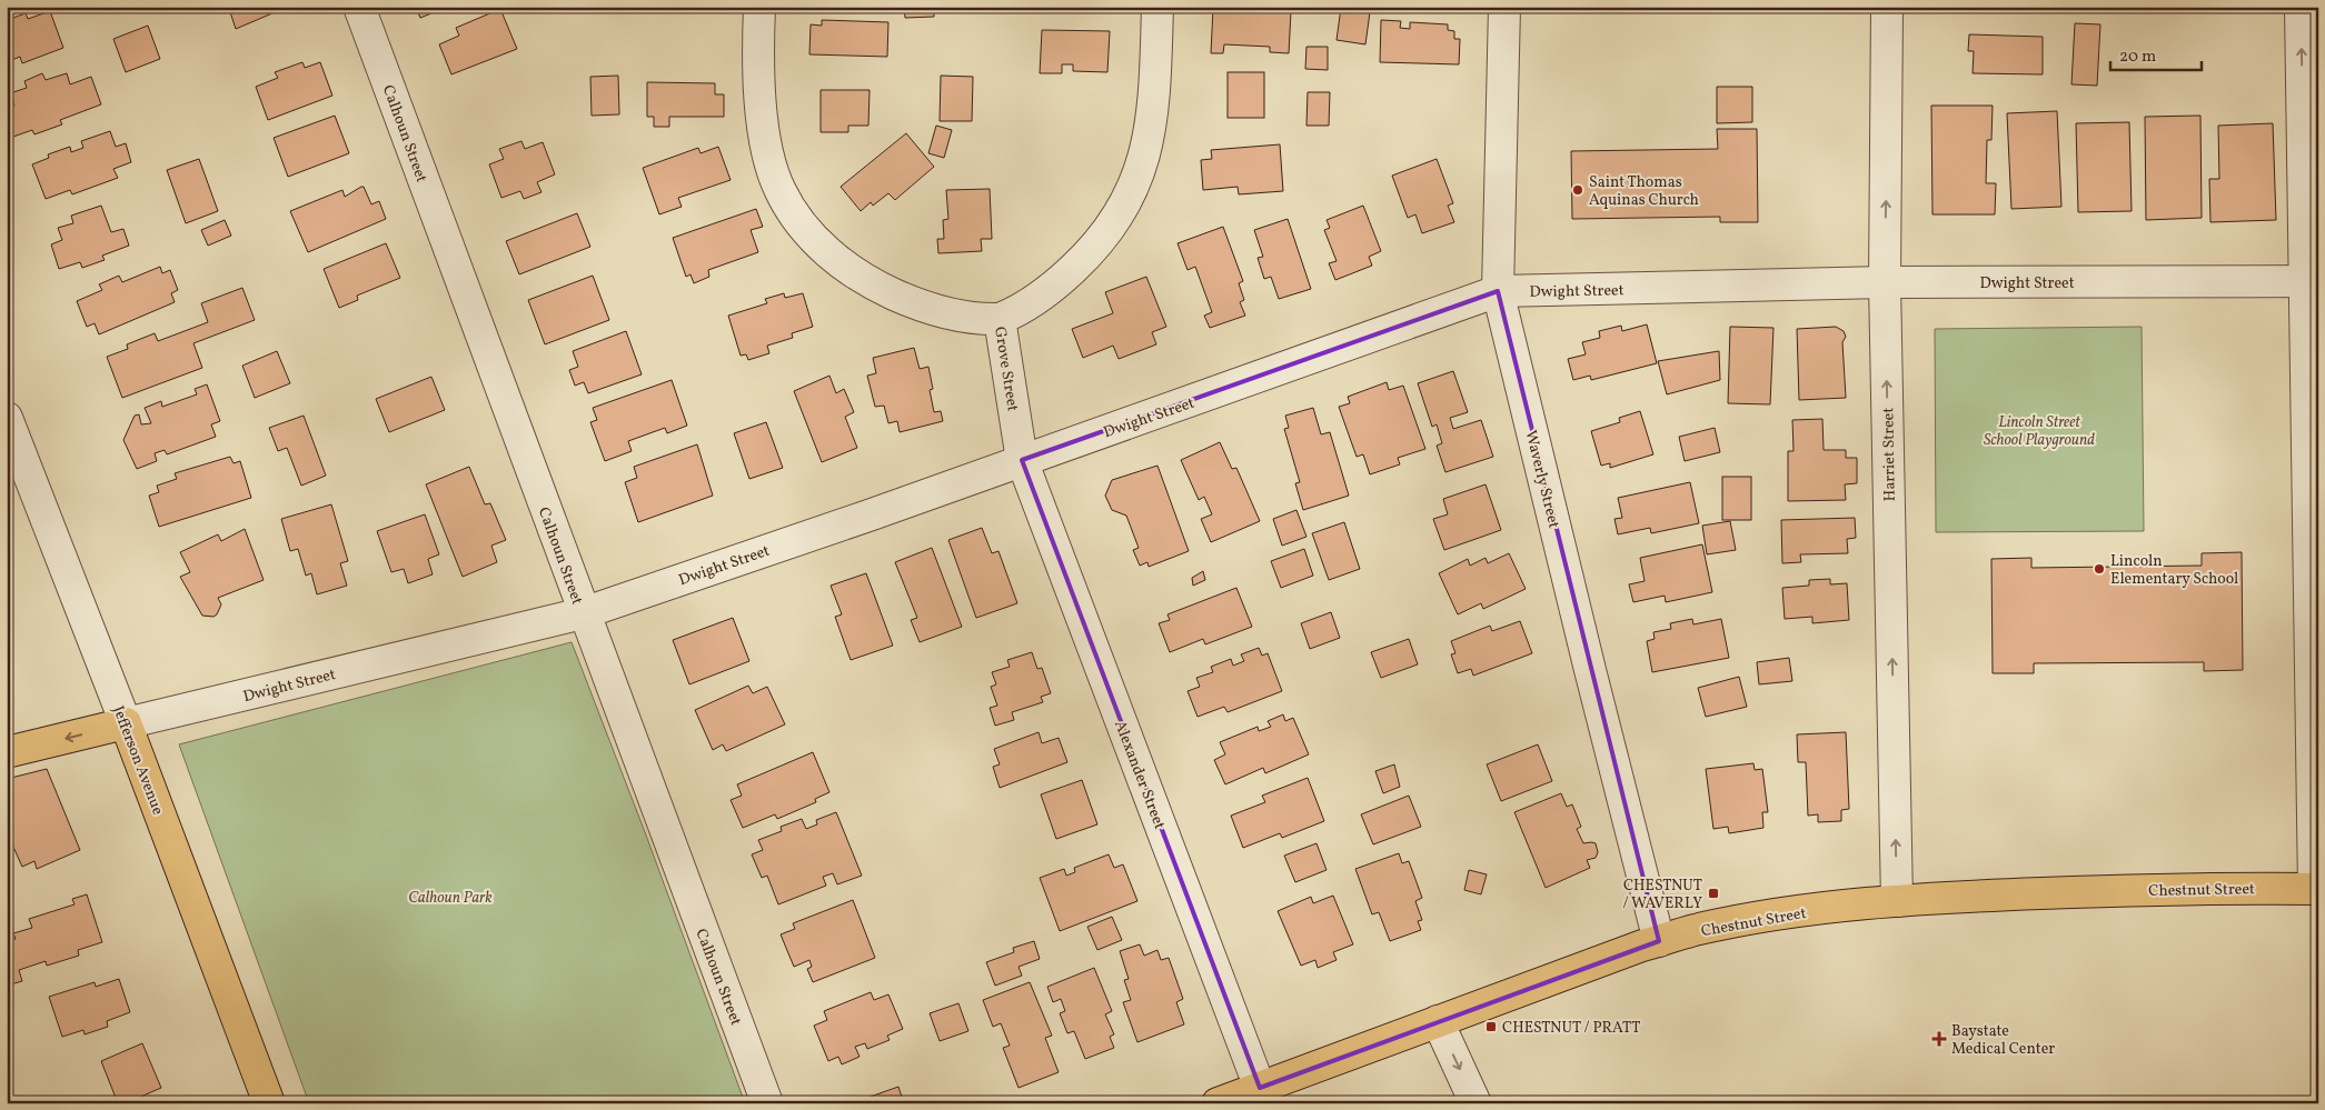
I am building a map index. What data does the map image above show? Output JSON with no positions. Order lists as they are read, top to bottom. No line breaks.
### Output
{"streets":{"main road":["Dwight Street","Jefferson Avenue","Chestnut Street"],"street":["Calhoun Street","Grove Street","Harriet Street","Waverly Street","Alexander Street"]},"crossings":[["Calhoun Street","Dwight Street"],["Dwight Street","Grove Street"],["Dwight Street","Harriet Street"],["Dwight Street","Waverly Street"],["Dwight Street","Jefferson Avenue"],["Dwight Street","Alexander Street"],["Grove Street","Alexander Street"],["Harriet Street","Chestnut Street"],["Waverly Street","Chestnut Street"],["Alexander Street","Chestnut Street"]],"one_way":["Harriet Street"],"parks":["Lincoln Street School Playground","Calhoun Park"],"places":{"other":["Saint Thomas Aquinas Church","Lincoln Elementary School"],"transit":["CHESTNUT / WAVERLY","CHESTNUT / PRATT"],"health":["Baystate Medical Center"]},"scale_bar":"20 m"}
